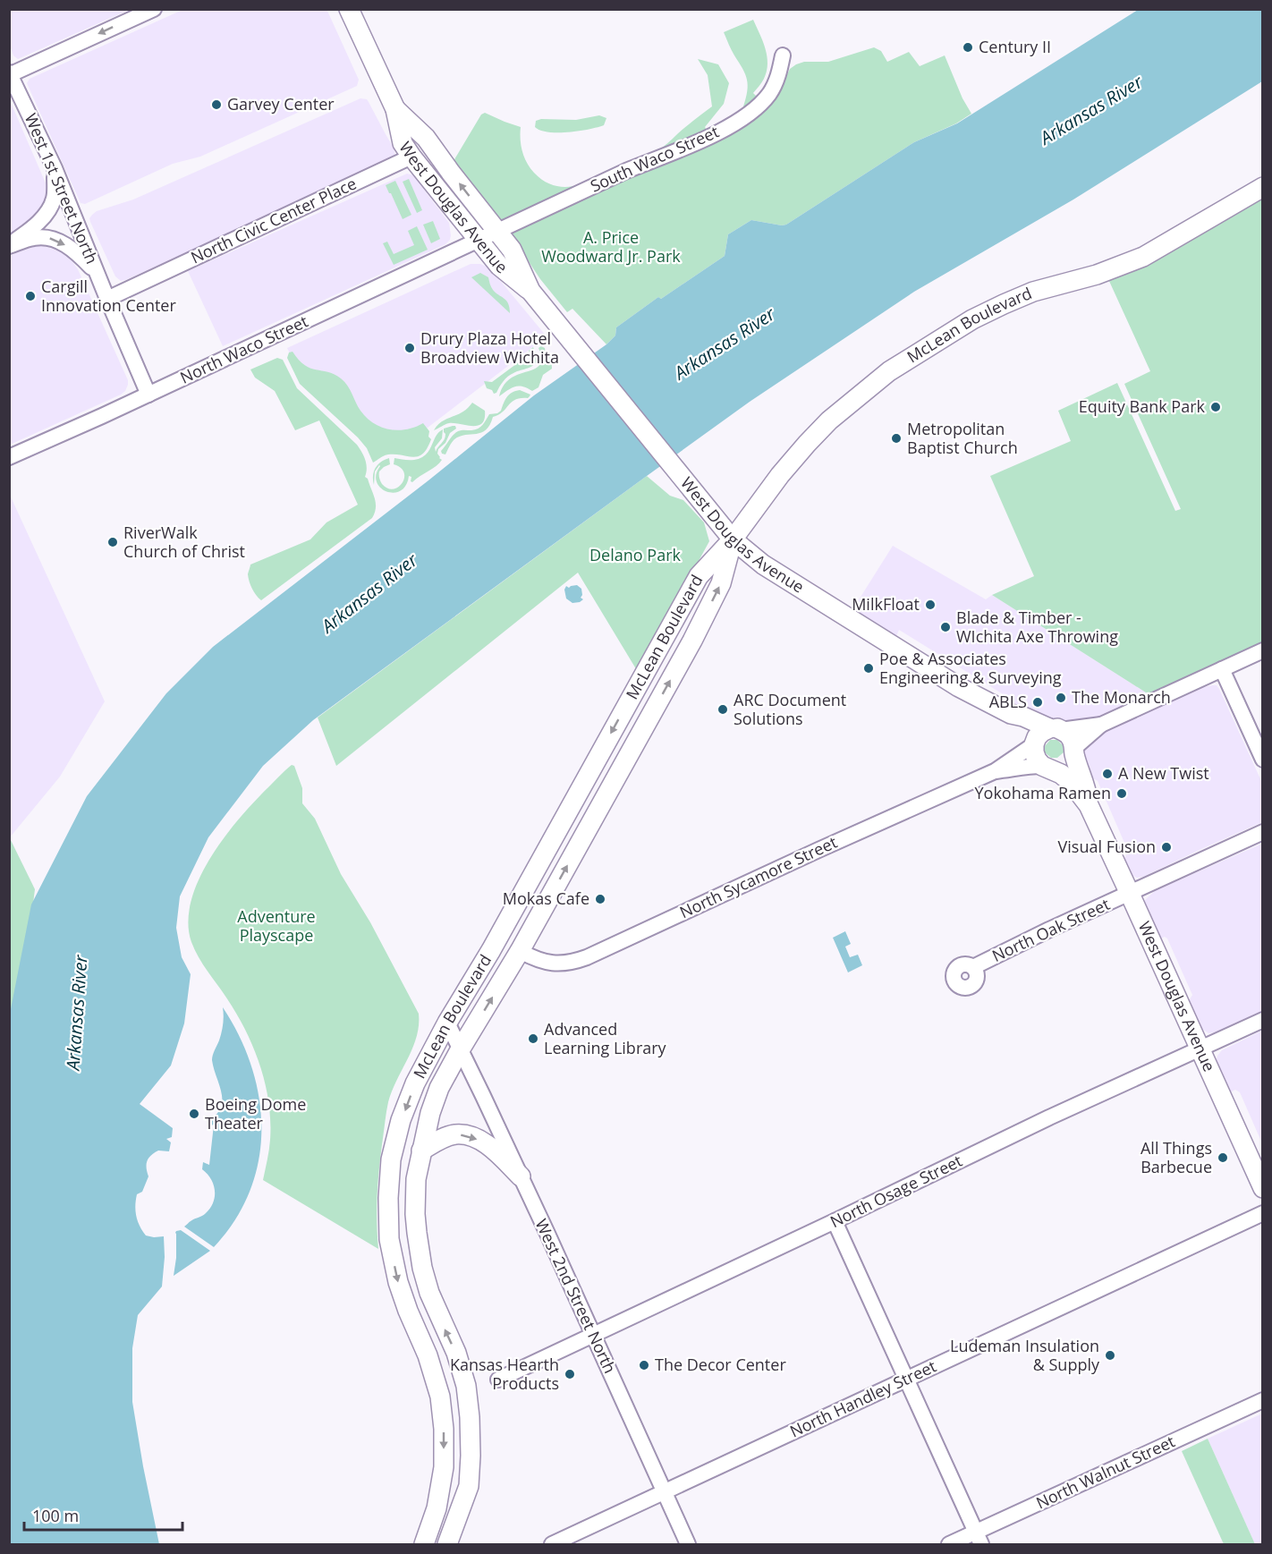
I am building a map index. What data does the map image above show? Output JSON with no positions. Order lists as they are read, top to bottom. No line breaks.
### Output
{"streets":{"main road":["West Douglas Avenue","McLean Boulevard"],"street":["South Waco Street","West 1st Street North","North Civic Center Place","North Waco Street","North Sycamore Street","North Oak Street","North Osage Street","West 2nd Street North","North Handley Street","North Walnut Street"]},"crossings":[["South Waco Street","West Douglas Avenue"],["South Waco Street","North Waco Street"],["West 1st Street North","North Civic Center Place"],["West 1st Street North","North Waco Street"],["West Douglas Avenue","North Civic Center Place"],["West Douglas Avenue","McLean Boulevard"],["West Douglas Avenue","North Waco Street"],["West Douglas Avenue","North Sycamore Street"],["West Douglas Avenue","North Oak Street"],["West Douglas Avenue","North Osage Street"],["McLean Boulevard","North Sycamore Street"],["McLean Boulevard","West 2nd Street North"],["North Osage Street","West 2nd Street North"],["West 2nd Street North","North Handley Street"]],"water":["Arkansas River"],"parks":["A. Price Woodward Jr. Park","Delano Park","Adventure Playscape"],"places":["Century II","Garvey Center","Cargill Innovation Center","Drury Plaza Hotel Broadview Wichita","Equity Bank Park","Metropolitan Baptist Church","RiverWalk Church of Christ","MilkFloat","Blade & Timber - WIchita Axe Throwing","Poe & Associates Engineering & Surveying","The Monarch","ABLS","ARC Document Solutions","A New Twist","Yokohama Ramen","Visual Fusion","Mokas Cafe","Advanced Learning Library","Boeing Dome Theater","All Things Barbecue","Ludeman Insulation & Supply","The Decor Center","Kansas Hearth Products"],"scale_bar":"100 m"}
